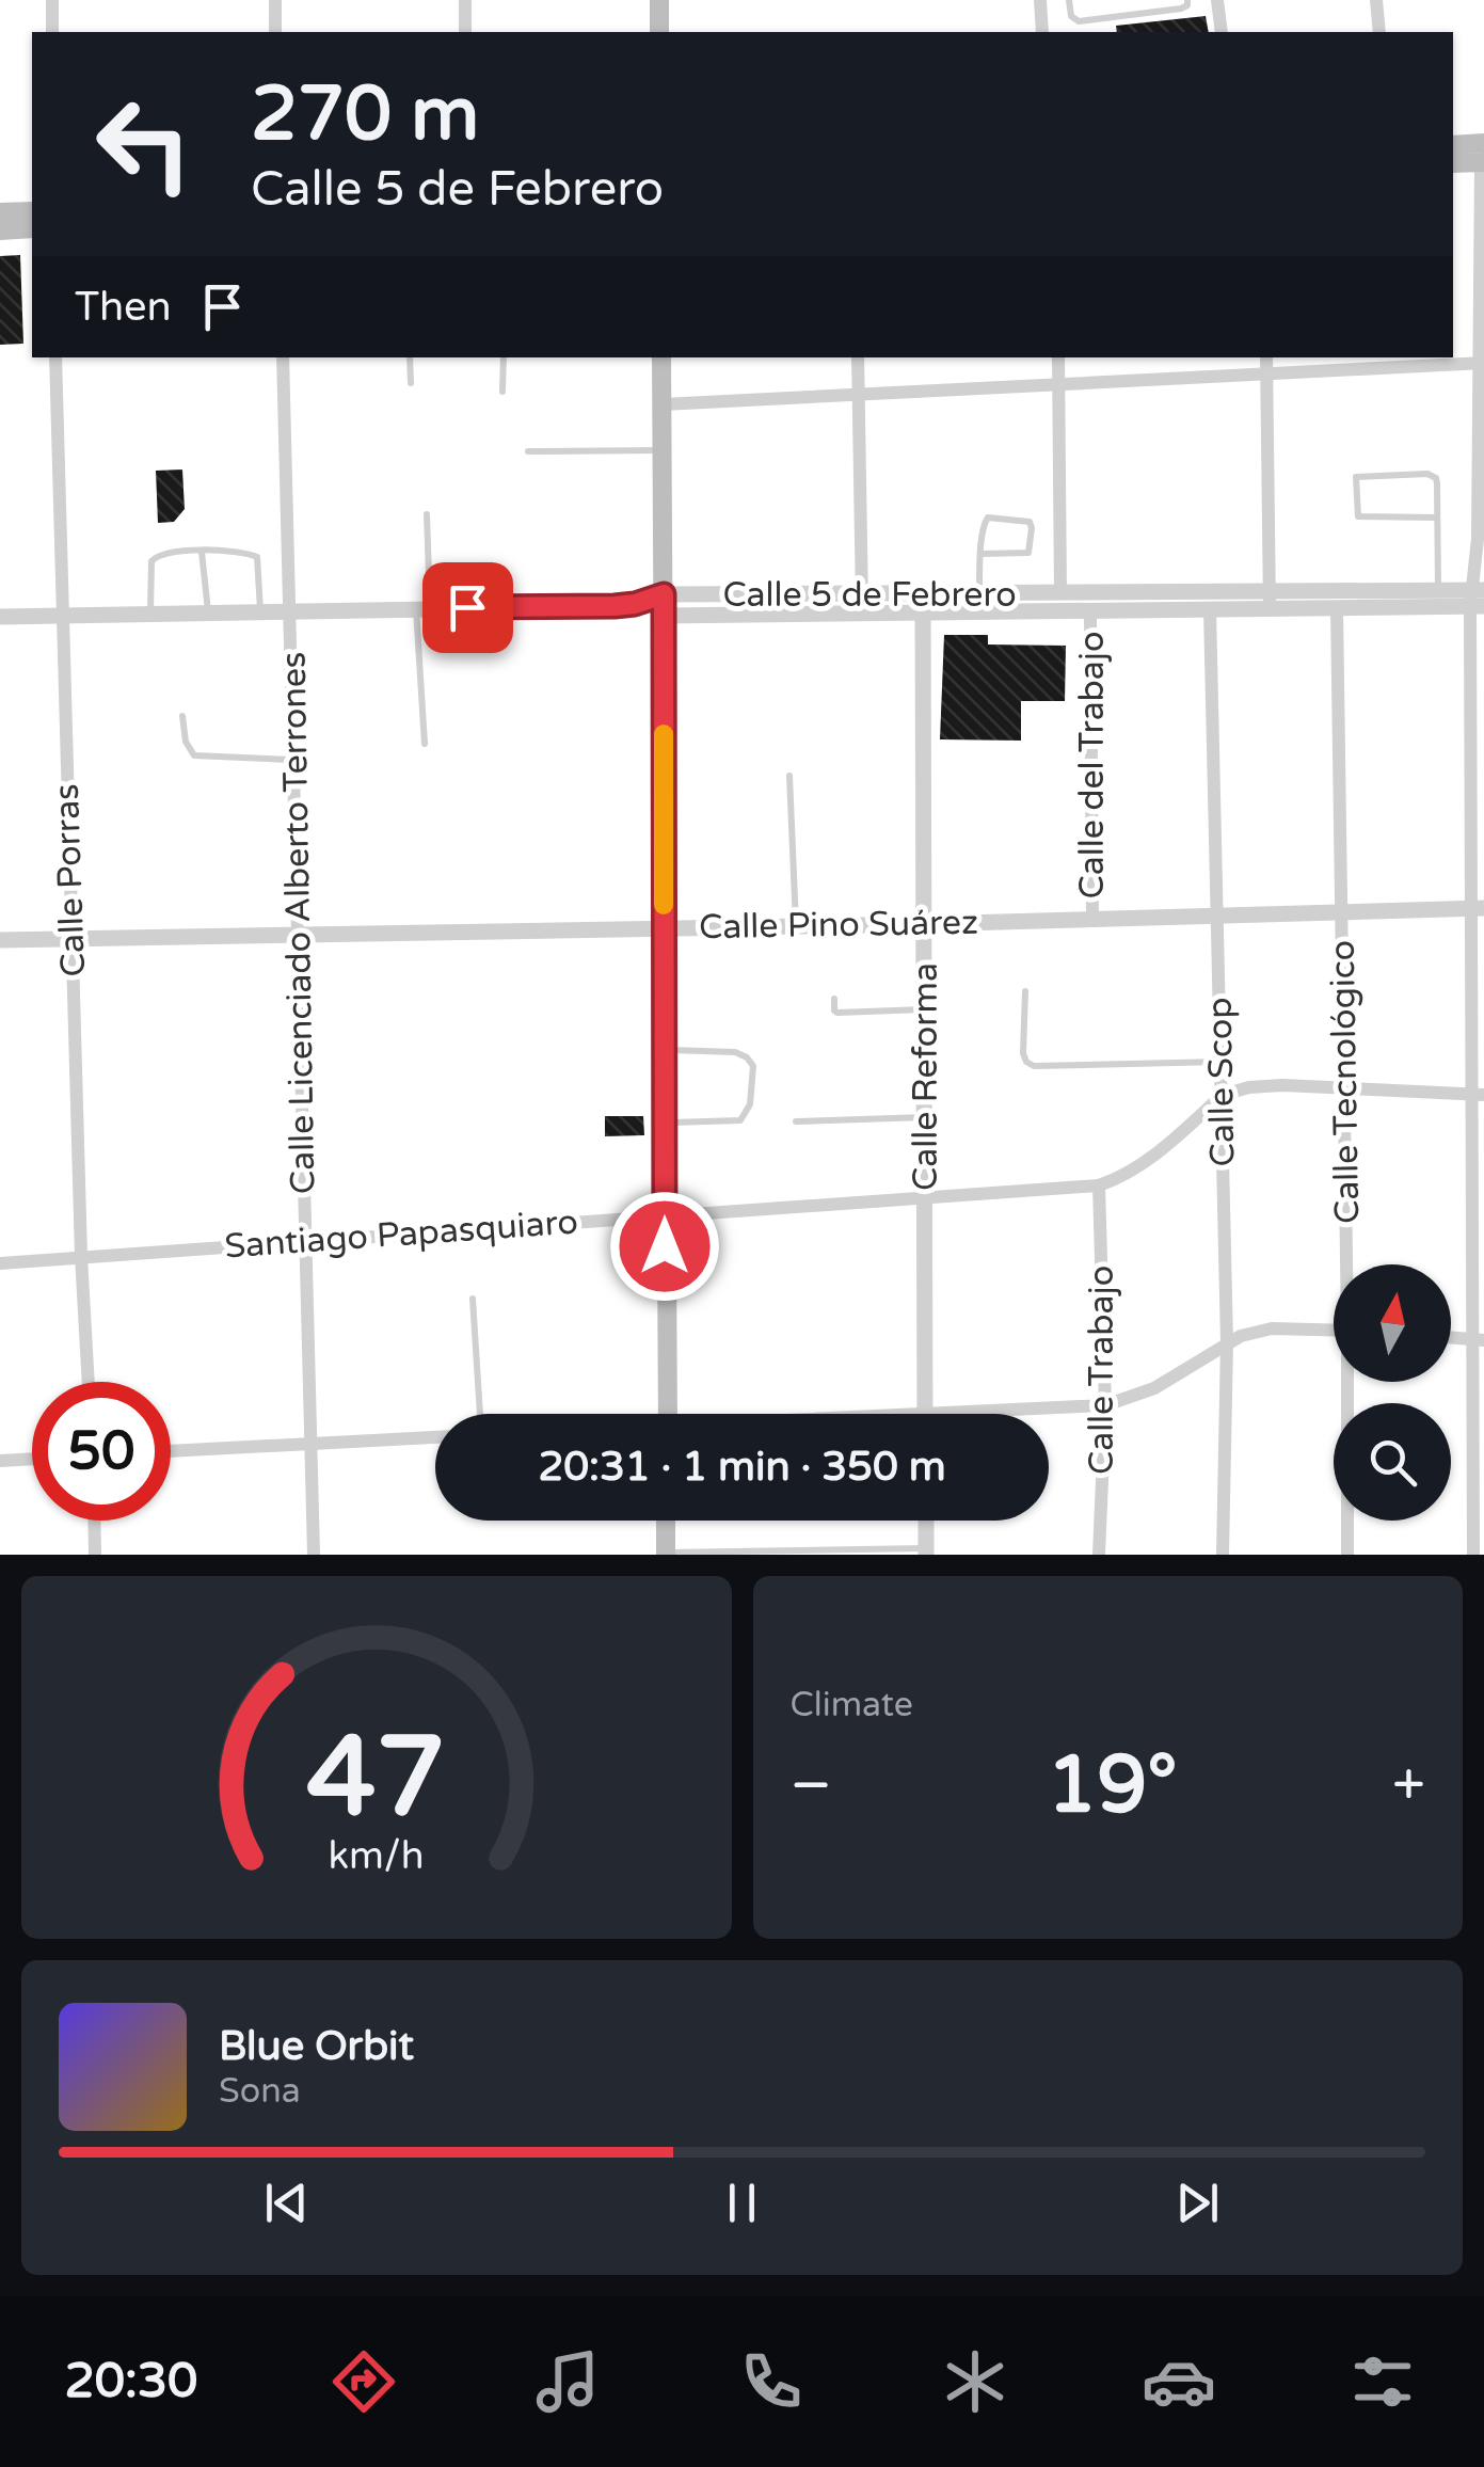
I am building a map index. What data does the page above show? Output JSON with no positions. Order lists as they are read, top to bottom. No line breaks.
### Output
{"streets":{"street":["Calle 5 de Febrero","Calle del Trabajo","Calle Porras","Calle Licenciado Alberto Terrones","Calle Pino Suárez","Calle Reforma","Calle Scop","Calle Tecnológico","Santiago Papasquiaro","Calle Trabajo"]},"crossings":[["Calle 5 de Febrero","Calle del Trabajo"],["Calle 5 de Febrero","Calle Porras"],["Calle 5 de Febrero","Calle Licenciado Alberto Terrones"],["Calle 5 de Febrero","Calle Reforma"],["Calle 5 de Febrero","Calle Scop"],["Calle 5 de Febrero","Calle Tecnológico"],["Calle del Trabajo","Calle Pino Suárez"],["Calle Porras","Calle Pino Suárez"],["Calle Porras","Santiago Papasquiaro"],["Calle Licenciado Alberto Terrones","Calle Pino Suárez"],["Calle Licenciado Alberto Terrones","Santiago Papasquiaro"],["Calle Pino Suárez","Calle Reforma"],["Calle Pino Suárez","Calle Scop"],["Calle Pino Suárez","Calle Tecnológico"],["Calle Reforma","Santiago Papasquiaro"],["Calle Scop","Santiago Papasquiaro"],["Santiago Papasquiaro","Calle Trabajo"]],"north":"top","page":{"turn":["270 m","Calle 5 de Febrero"],"then":"Then","limit":"50","trip":"20:31 · 1 min · 350 m","tile":"Climate","heat":["−","19°","+"],"song":["Blue Orbit","Sona"],"tabs":"20:30","gauge":["47","km/h"]}}
